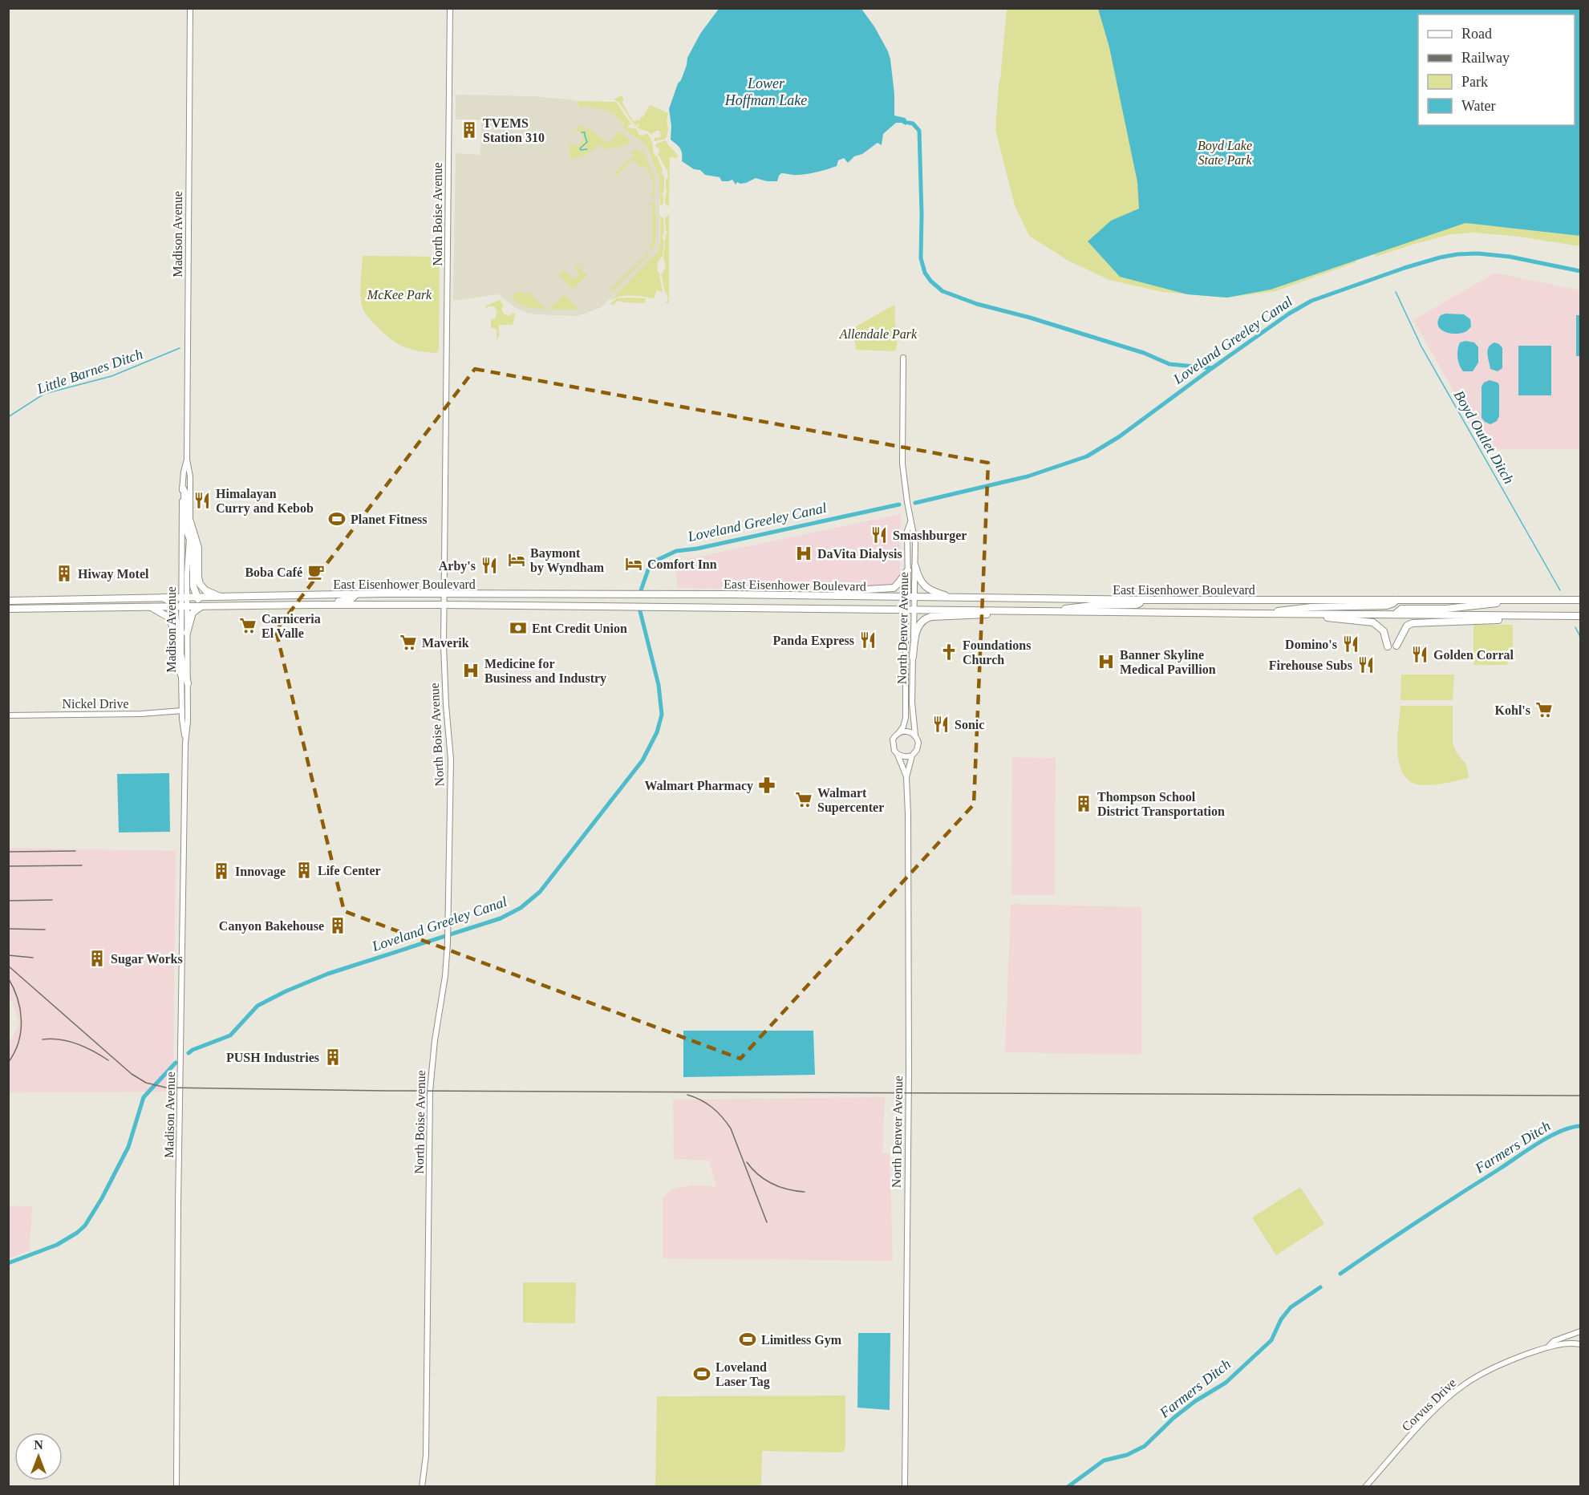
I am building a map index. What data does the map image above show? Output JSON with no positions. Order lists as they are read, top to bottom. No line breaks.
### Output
{"streets":{"highway":["East Eisenhower Boulevard"],"main road":["North Boise Avenue","Madison Avenue","North Denver Avenue","Nickel Drive","Corvus Drive"]},"crossings":[["North Boise Avenue","East Eisenhower Boulevard"],["Madison Avenue","East Eisenhower Boulevard"],["Madison Avenue","Nickel Drive"],["East Eisenhower Boulevard","North Denver Avenue"]],"water":["Lower Hoffman Lake","Loveland Greeley Canal","Little Barnes Ditch","Boyd Outlet Ditch","Farmers Ditch"],"parks":["Boyd Lake State Park","McKee Park","Allendale Park"],"places":{"building":["TVEMS Station 310","Hiway Motel","Thompson School District Transportation","Life Center","Innovage","Canyon Bakehouse","Sugar Works","PUSH Industries"],"restaurant":["Himalayan Curry and Kebob","Smashburger","Arby's","Panda Express","Domino's","Golden Corral","Firehouse Subs","Sonic"],"sports":["Planet Fitness","Limitless Gym","Loveland Laser Tag"],"hospital":["DaVita Dialysis","Banner Skyline Medical Pavillion","Medicine for Business and Industry"],"hotel":["Baymont by Wyndham","Comfort Inn"],"cafe":["Boba Café"],"supermarket":["Carniceria El Valle","Maverik","Kohl's","Walmart Supercenter"],"bank":["Ent Credit Union"],"church":["Foundations Church"],"pharmacy":["Walmart Pharmacy"]},"legend":["Road","Railway","Park","Water"],"north":"top"}
